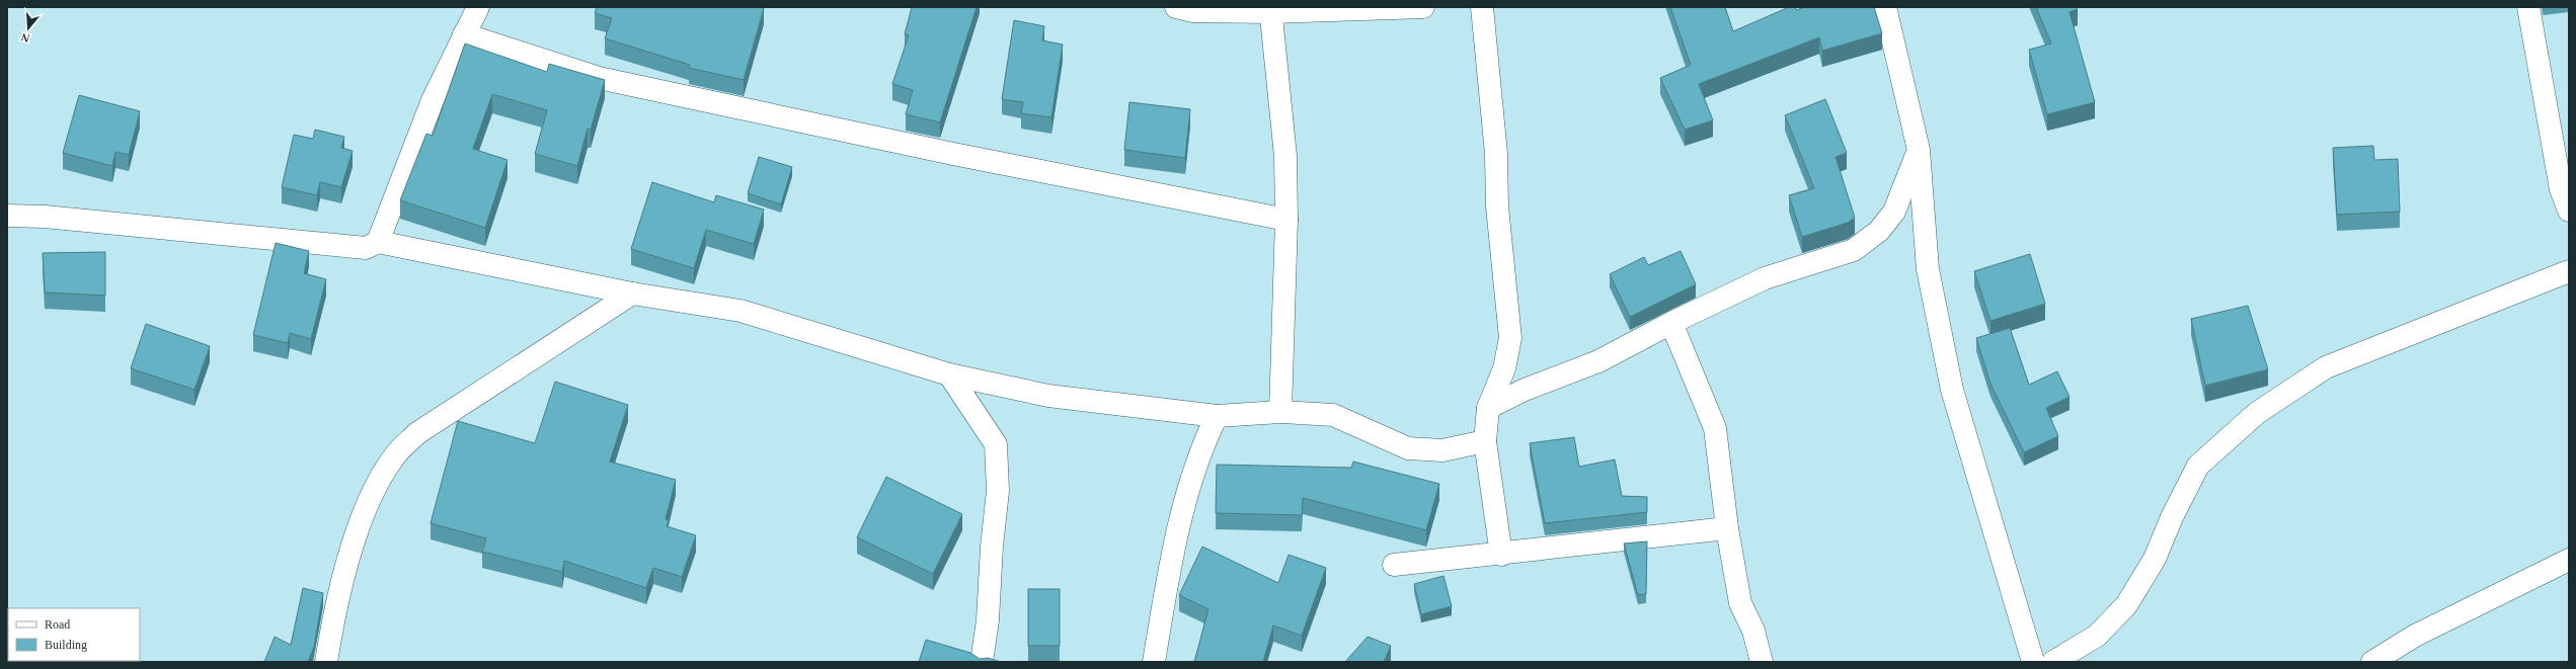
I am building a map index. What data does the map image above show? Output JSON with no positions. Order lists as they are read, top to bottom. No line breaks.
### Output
{"legend":["Road","Building"],"north":"bottom"}
